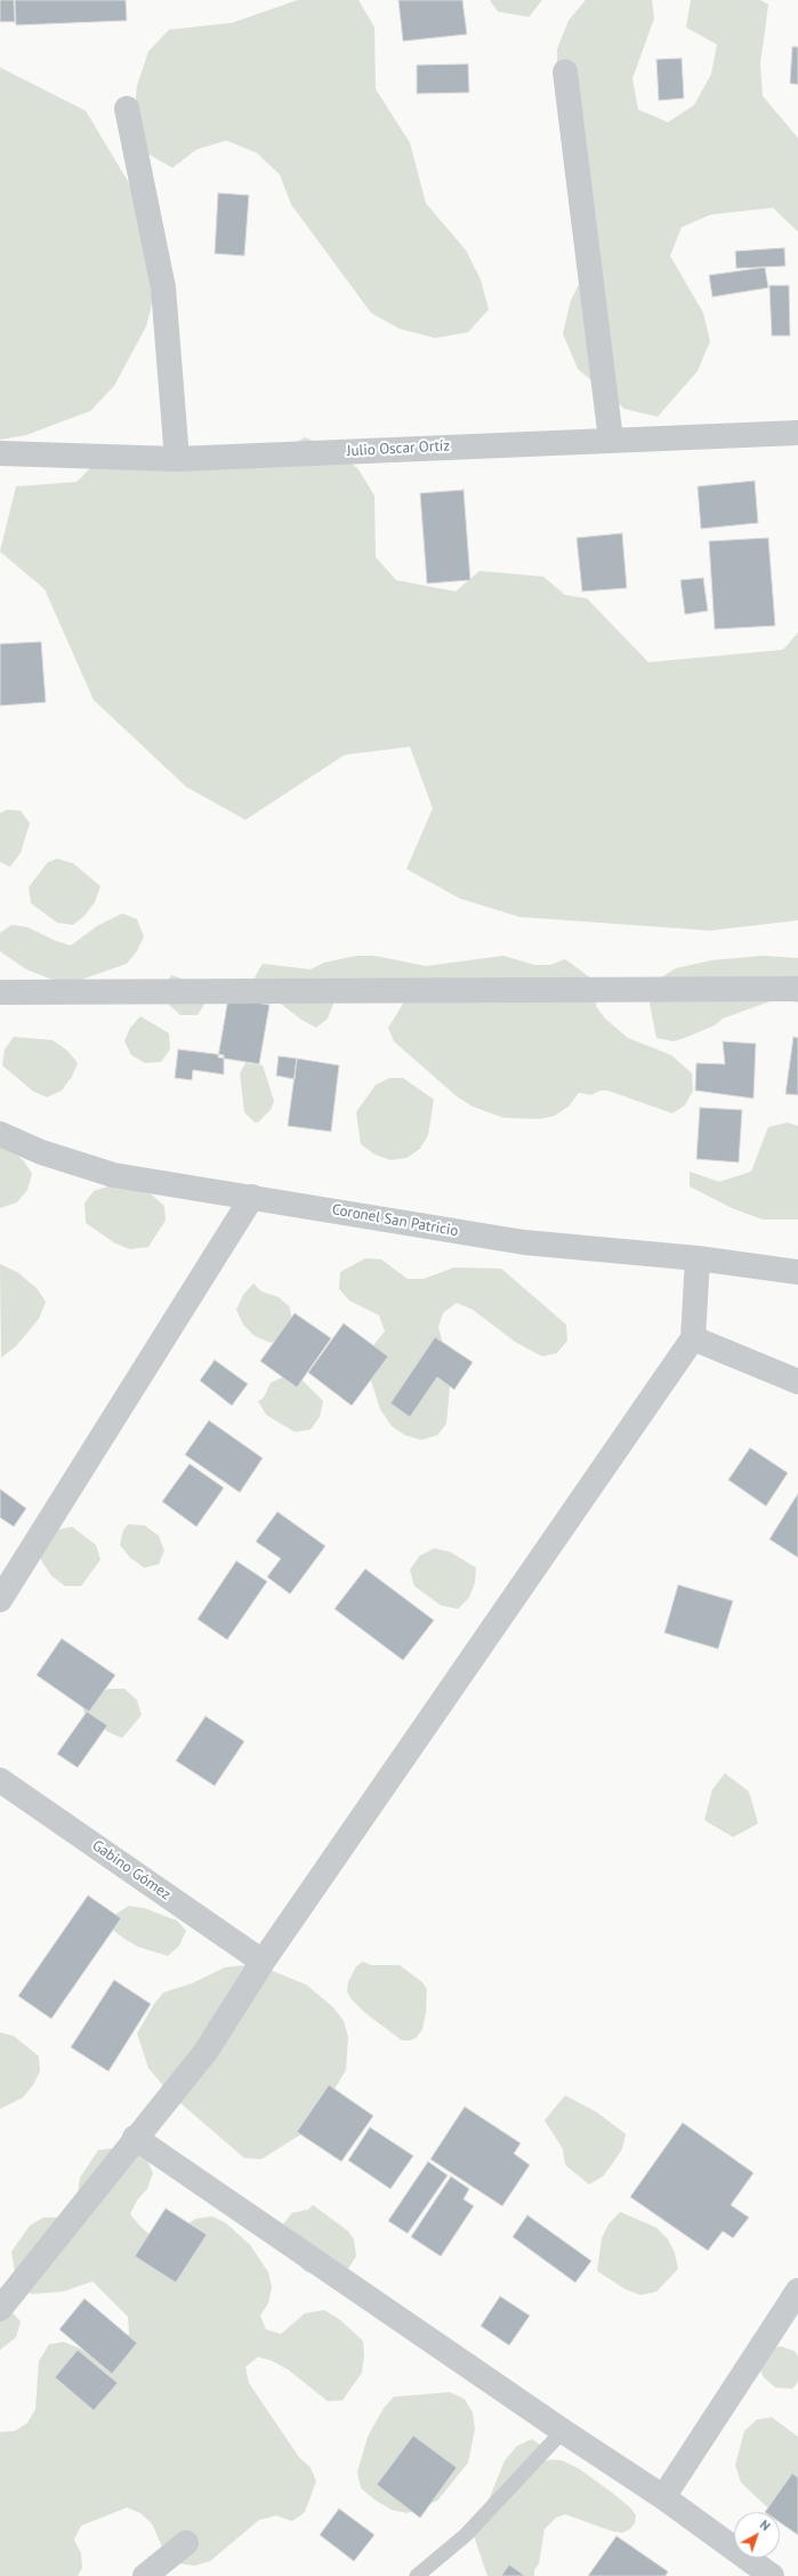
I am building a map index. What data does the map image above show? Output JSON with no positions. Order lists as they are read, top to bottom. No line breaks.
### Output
{"streets":{"street":["Julio Oscar Ortíz","Coronel San Patricio","Gabino Gómez"]},"north":"top right"}
